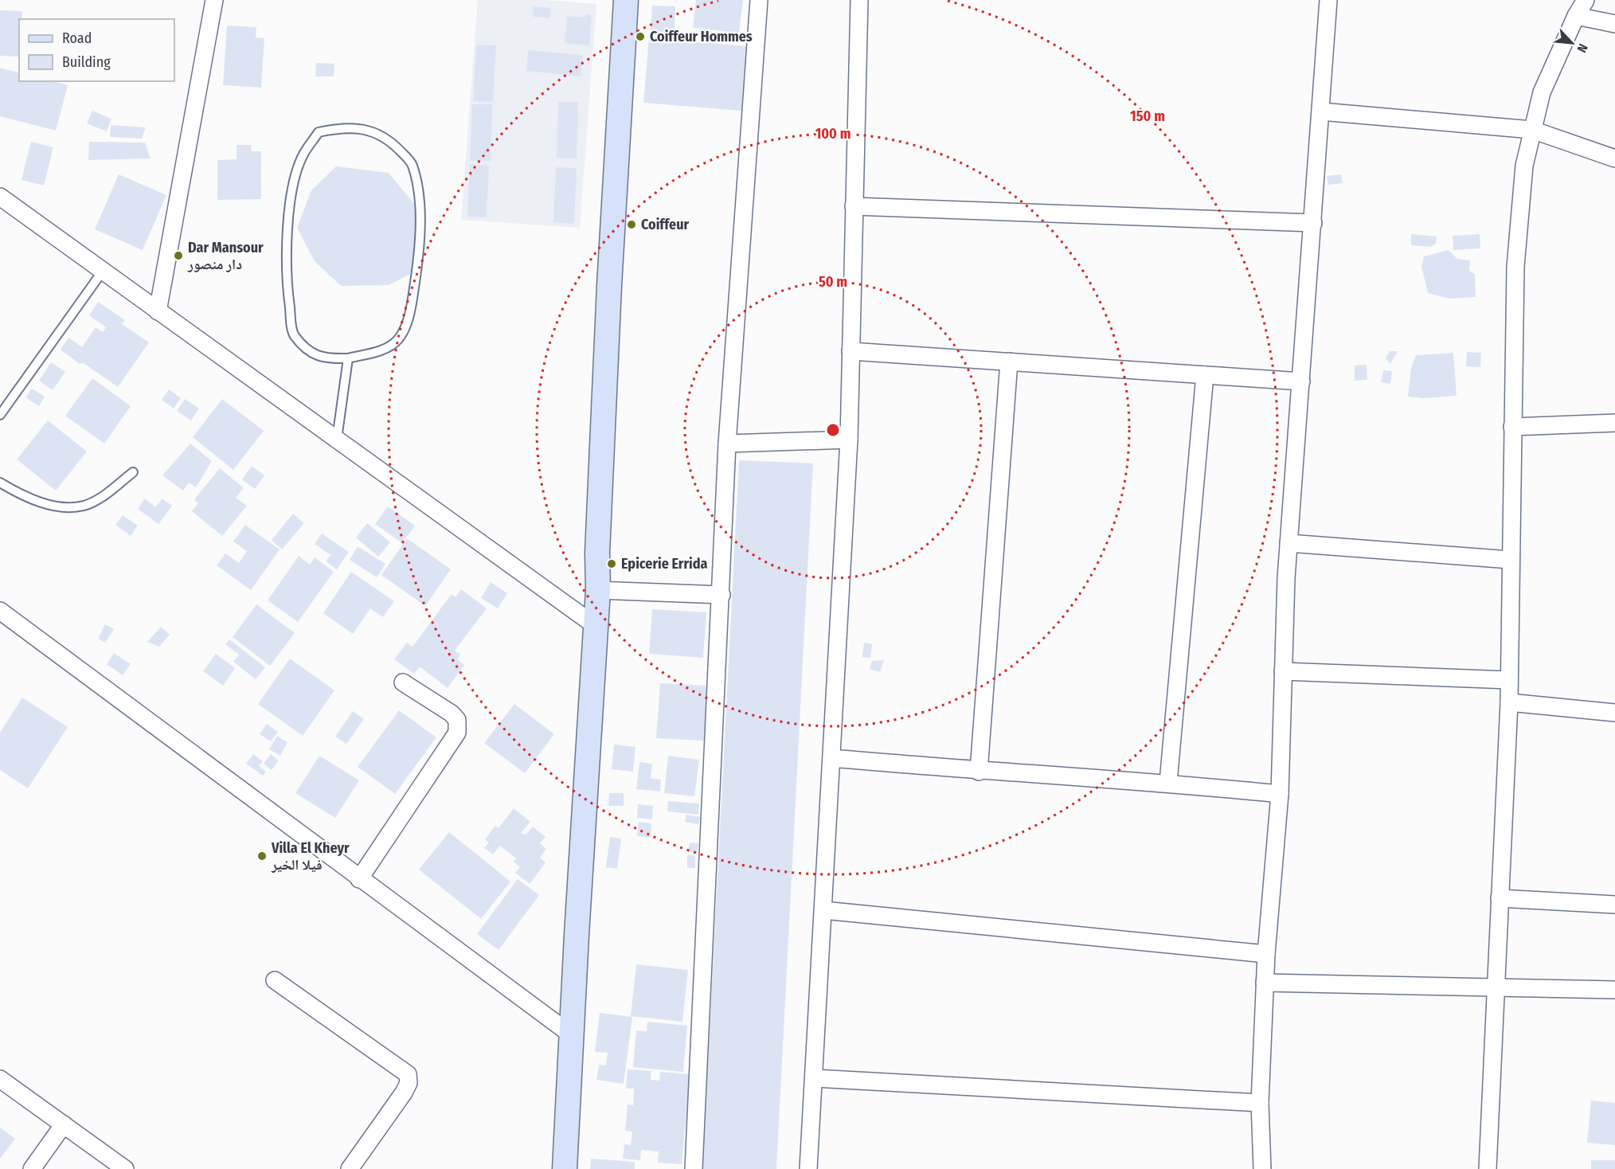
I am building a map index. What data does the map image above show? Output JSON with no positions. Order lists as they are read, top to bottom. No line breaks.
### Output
{"places":["Coiffeur Hommes","Coiffeur","Dar Mansour دار منصور","Epicerie Errida","Villa El Kheyr فيلا الخير"],"legend":["Road","Building"],"north":"bottom right","rings":["150 m","100 m","50 m"]}
